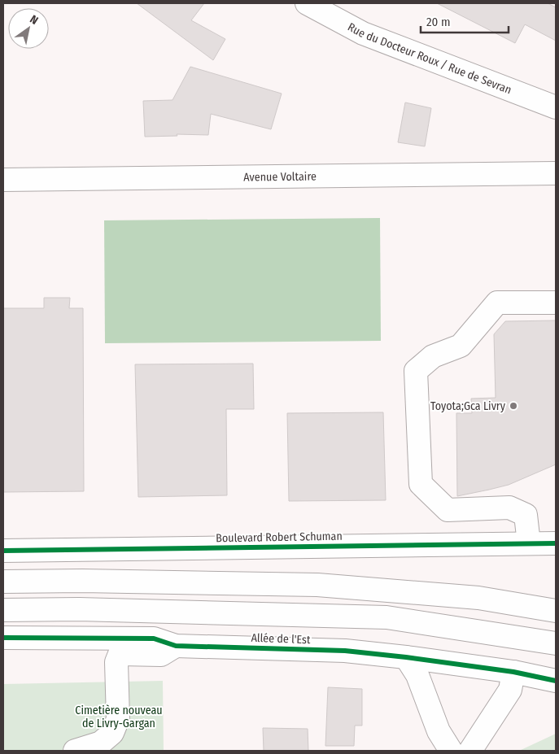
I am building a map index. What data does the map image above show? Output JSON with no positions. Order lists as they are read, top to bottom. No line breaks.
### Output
{"streets":{"main road":["Rue du Docteur Roux / Rue de Sevran","Avenue Voltaire","Boulevard Robert Schuman","Allée de l'Est"]},"parks":["Cimetière nouveau de Livry-Gargan"],"places":["Toyota;Gca Livry"],"scale_bar":"20 m","north":"top right"}
